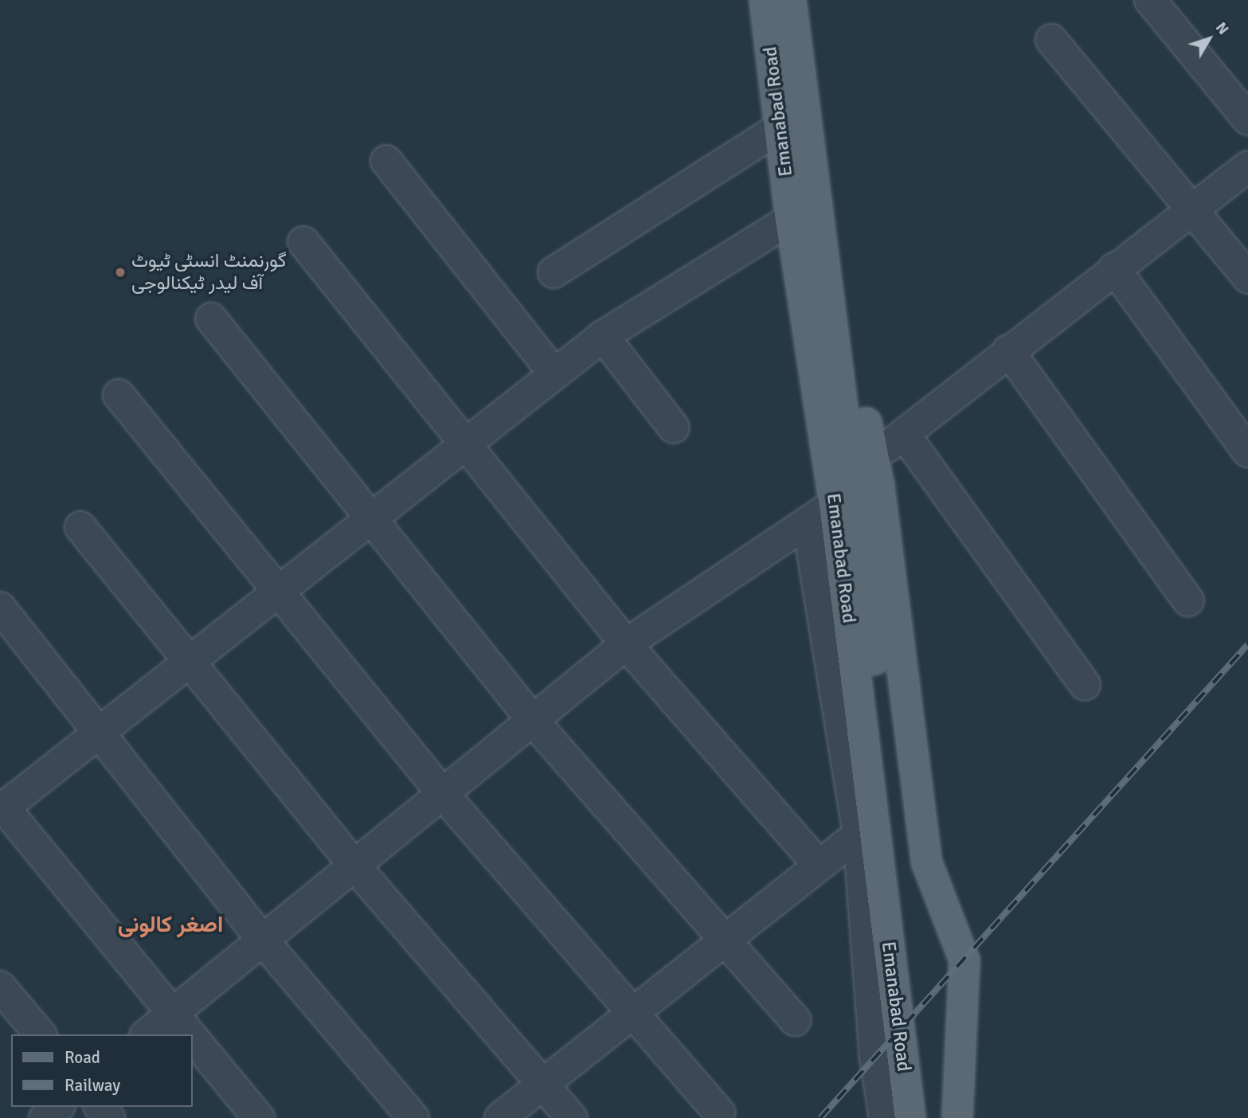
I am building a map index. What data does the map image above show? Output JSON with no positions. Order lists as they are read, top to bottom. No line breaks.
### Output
{"streets":{"main road":["Emanabad Road"]},"districts":["اصغر کالونی"],"places":["گورنمنٹ انسٹی ٹیوٹ آف لیدر ٹیکنالوجی"],"legend":["Road","Railway"],"north":"top right"}
